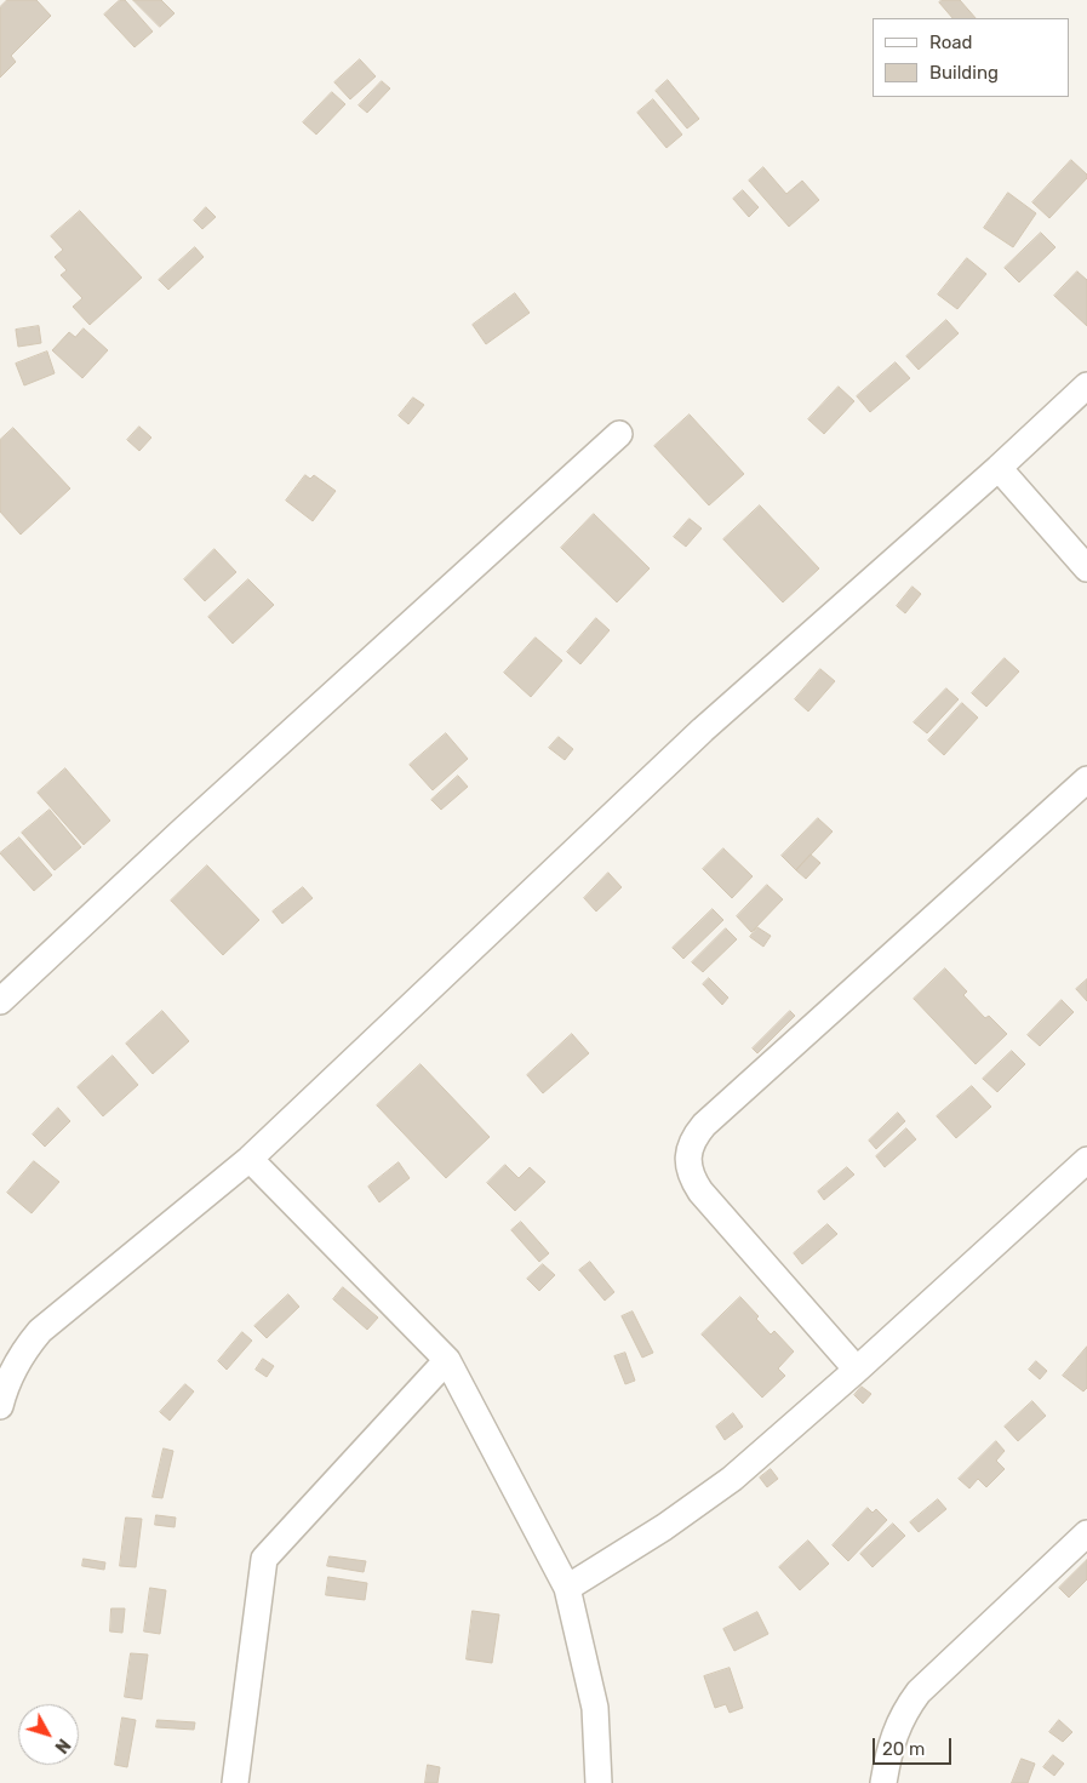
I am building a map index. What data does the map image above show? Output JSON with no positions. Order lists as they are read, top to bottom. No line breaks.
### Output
{"legend":["Road","Building"],"scale_bar":"20 m","north":"bottom right"}
